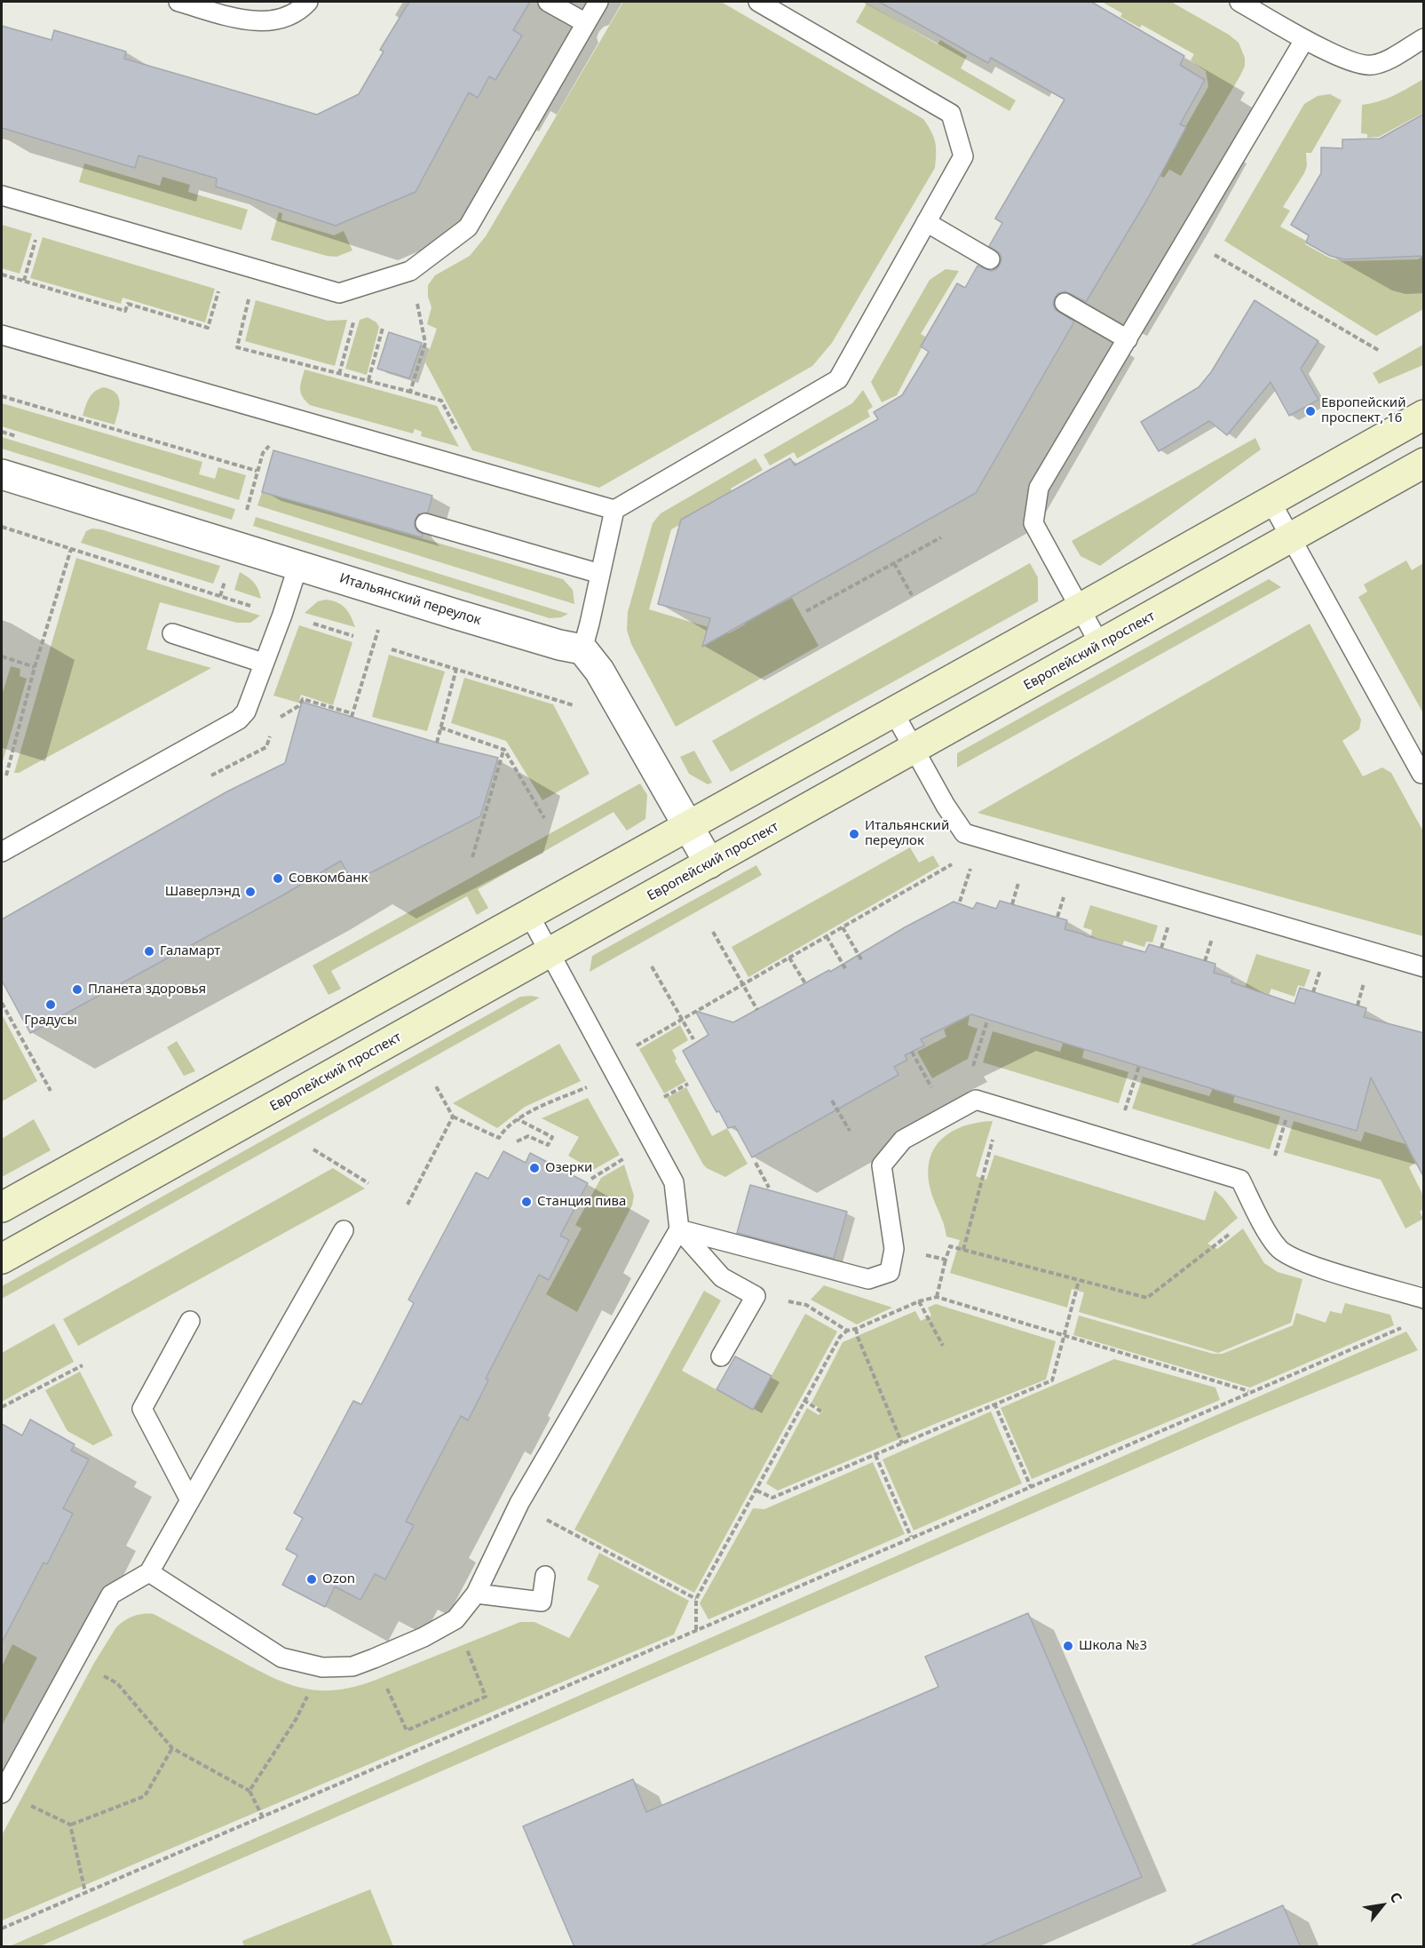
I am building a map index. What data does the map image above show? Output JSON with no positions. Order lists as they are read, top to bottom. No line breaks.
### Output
{"streets":{"street":["Итальянский переулок","Европейский проспект"]},"places":["Европейский проспект, 16","Итальянский переулок","Совкомбанк","Шаверлэнд","Галамарт","Планета здоровья","Градусы","Озерки","Станция пива","Ozon","Школа №3"],"north":"top right"}
